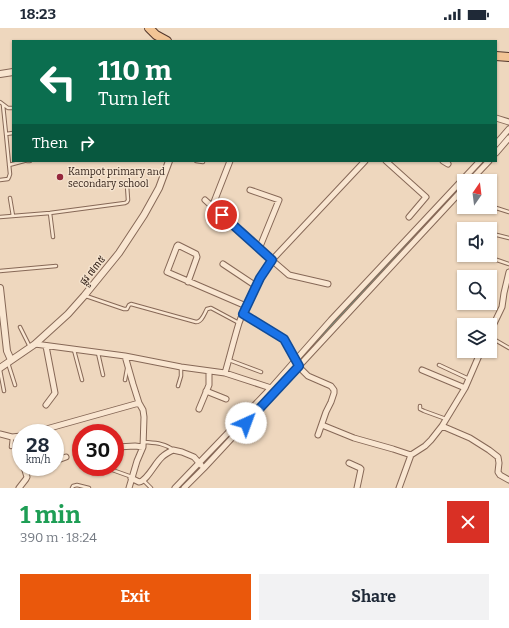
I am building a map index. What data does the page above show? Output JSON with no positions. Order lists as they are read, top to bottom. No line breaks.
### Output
{"streets":{"street":["ផ្លូវ ៧៣៥"]},"places":["Kampot primary and secondary school"],"north":"top","page":{"status":"18:23","turn":["110 m","Turn left"],"then":"Then","speed":"28 km/h","limit":"30","heading":["1 min","390 m · 18:24"],"buttons":["Exit","Share"]}}
